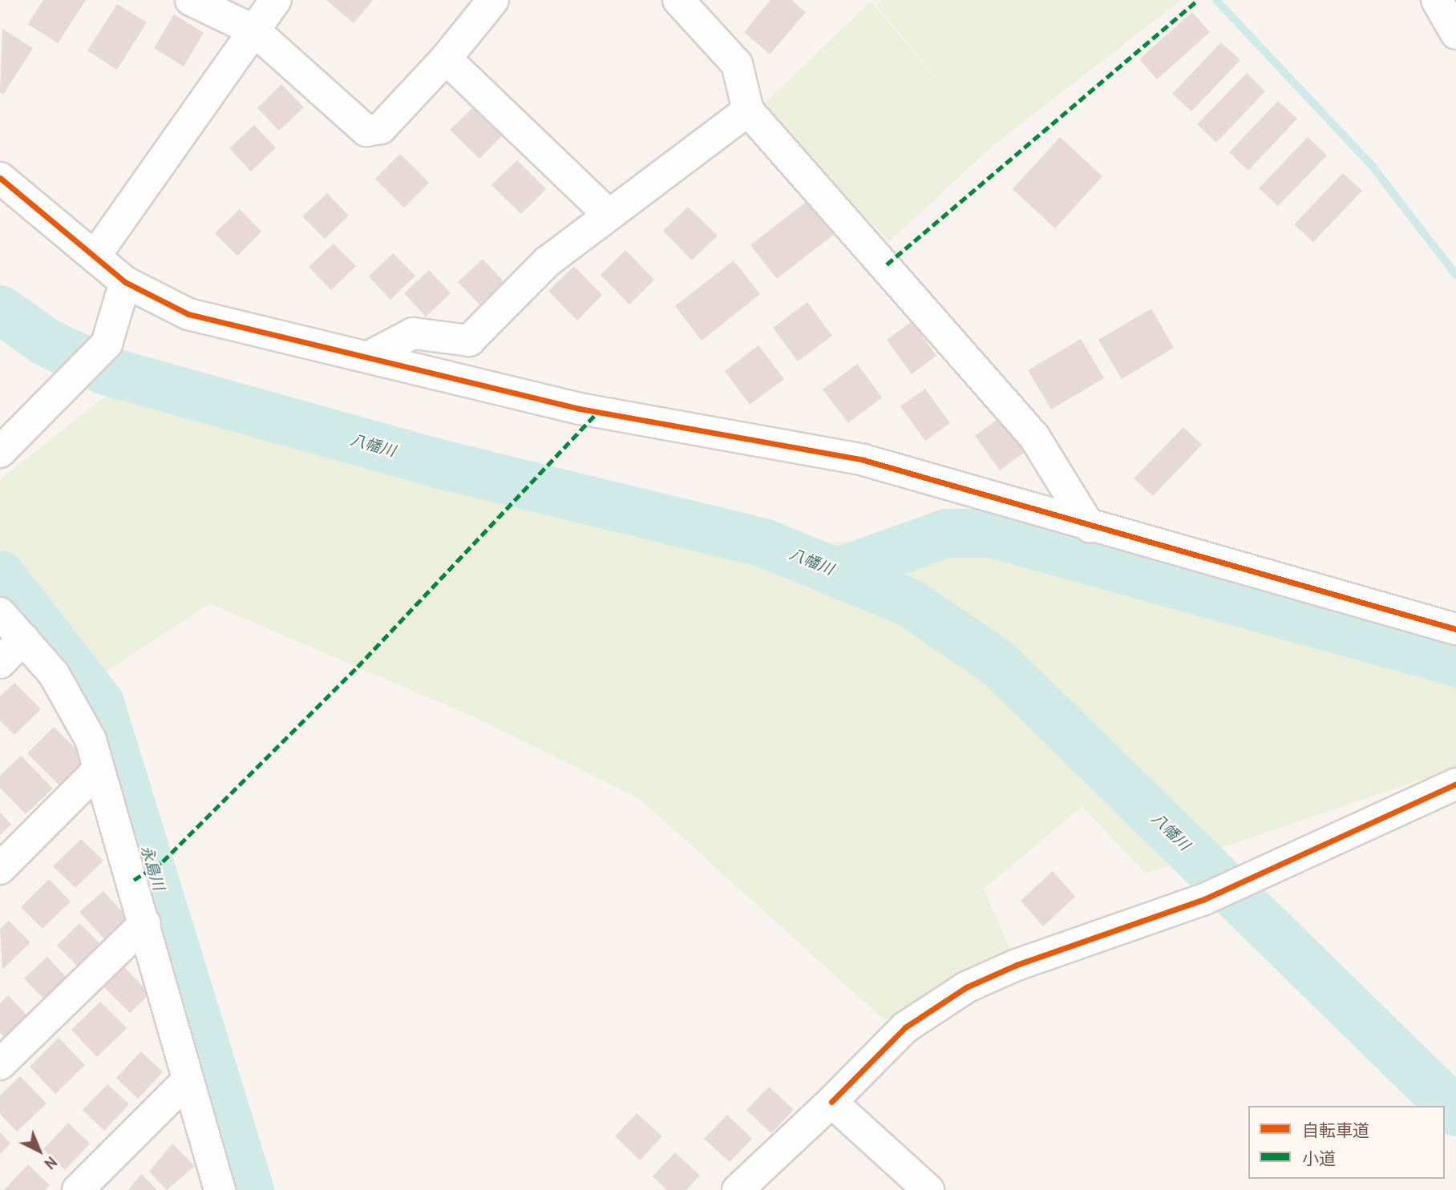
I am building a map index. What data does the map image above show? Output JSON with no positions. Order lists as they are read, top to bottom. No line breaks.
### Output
{"water":["八幡川","永島川"],"legend":["自転車道","小道"],"north":"bottom right"}
